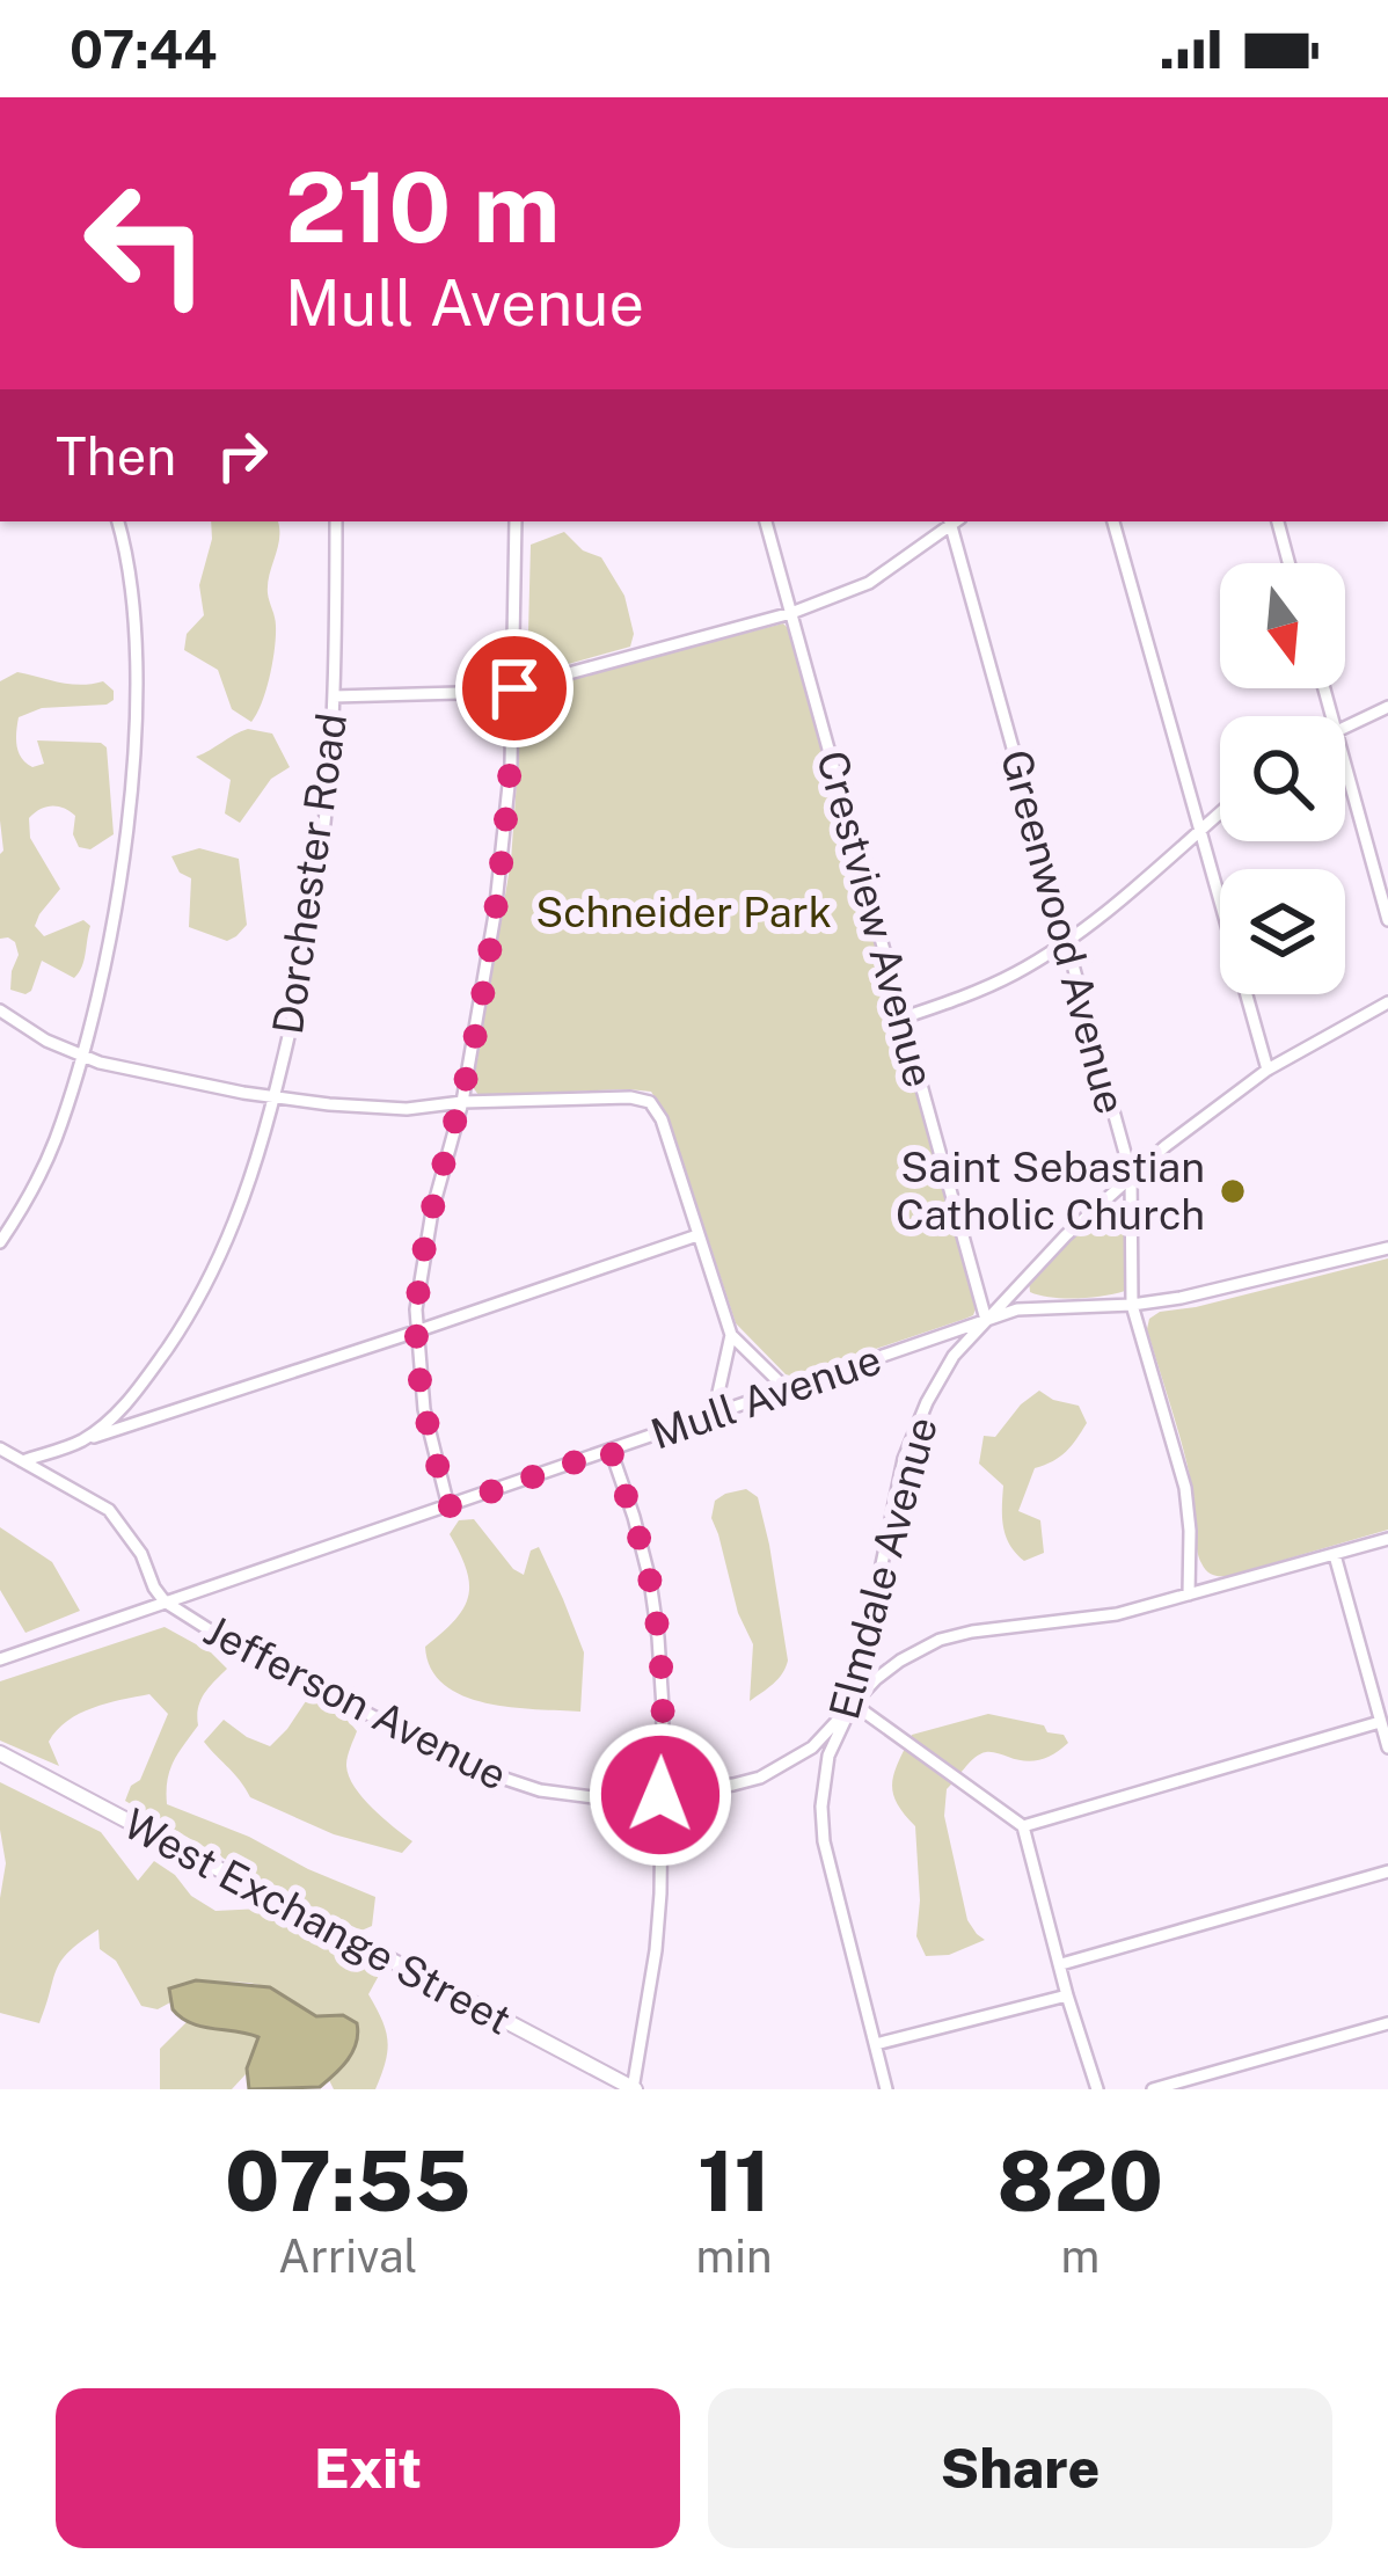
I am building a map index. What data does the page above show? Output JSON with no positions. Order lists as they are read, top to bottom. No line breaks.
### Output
{"streets":{"main road":["West Exchange Street"],"street":["Dorchester Road","Crestview Avenue","Greenwood Avenue","Mull Avenue","Elmdale Avenue","Jefferson Avenue"]},"crossings":[["Dorchester Road","Jefferson Avenue"],["Crestview Avenue","Mull Avenue"],["Crestview Avenue","Elmdale Avenue"],["Greenwood Avenue","Mull Avenue"],["Greenwood Avenue","Elmdale Avenue"],["Greenwood Avenue","Jefferson Avenue"],["Mull Avenue","Elmdale Avenue"],["Mull Avenue","Jefferson Avenue"],["Elmdale Avenue","Jefferson Avenue"]],"parks":["Schneider Park"],"places":["Saint Sebastian Catholic Church"],"north":"bottom","page":{"status":"07:44","turn":["210 m","Mull Avenue"],"then":"Then","eta":["07:55","Arrival","11","min","820","m"],"buttons":["Exit","Share"]}}
